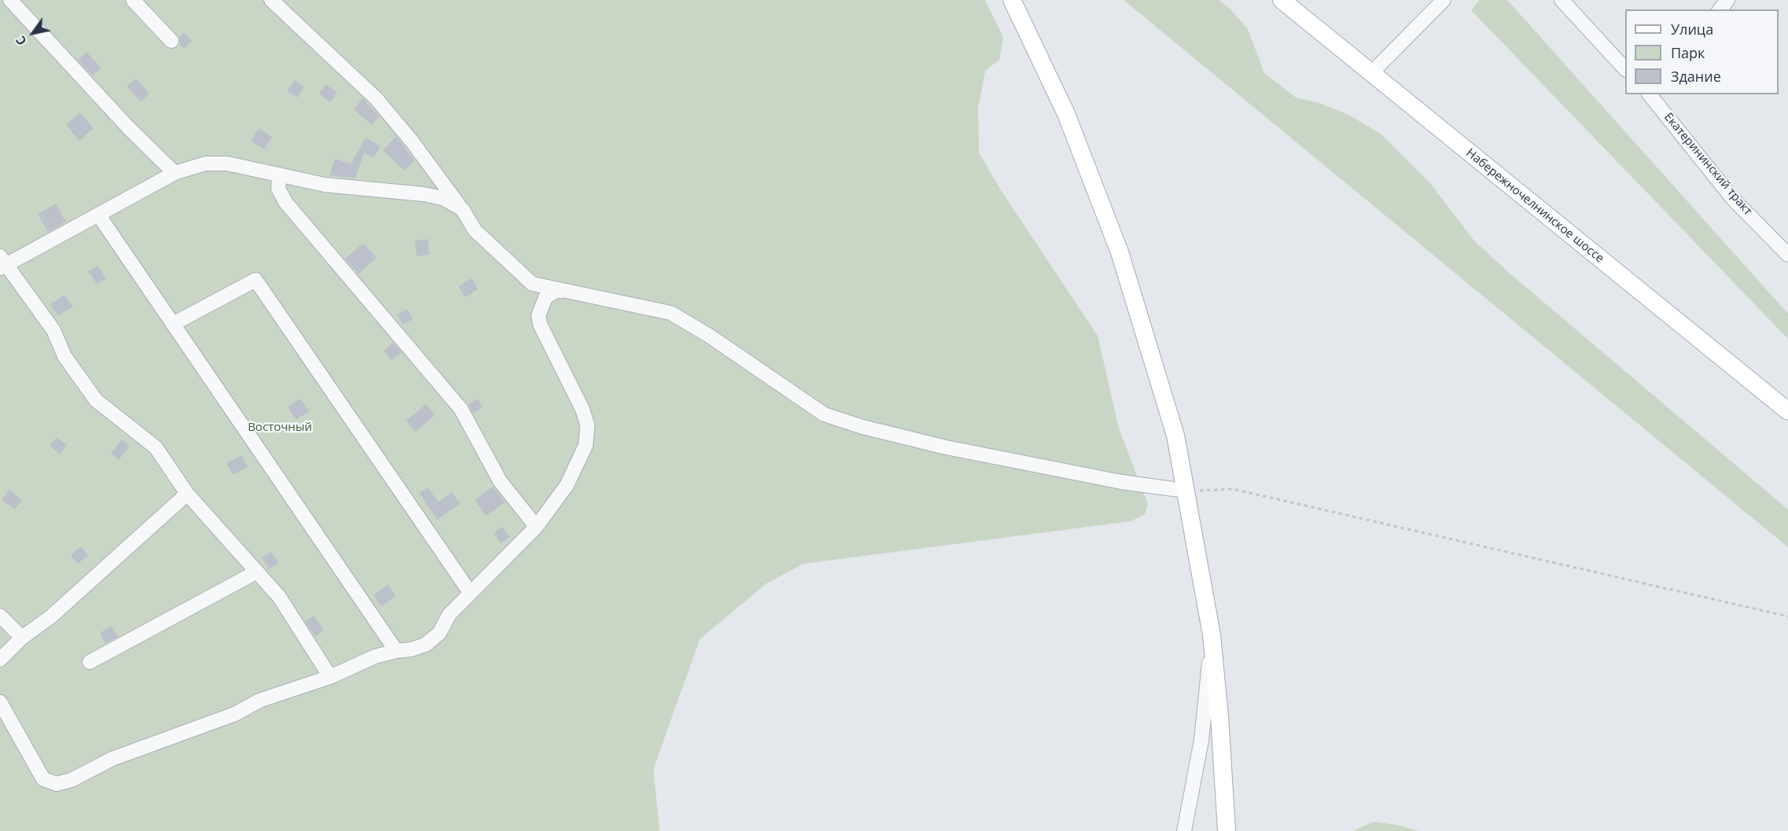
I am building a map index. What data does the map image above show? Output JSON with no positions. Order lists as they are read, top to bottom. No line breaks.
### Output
{"streets":{"main road":["Набережночелнинское шоссе"],"street":["Екатерининский тракт"]},"parks":["Восточный"],"legend":["Улица","Парк","Здание"],"north":"bottom left"}
